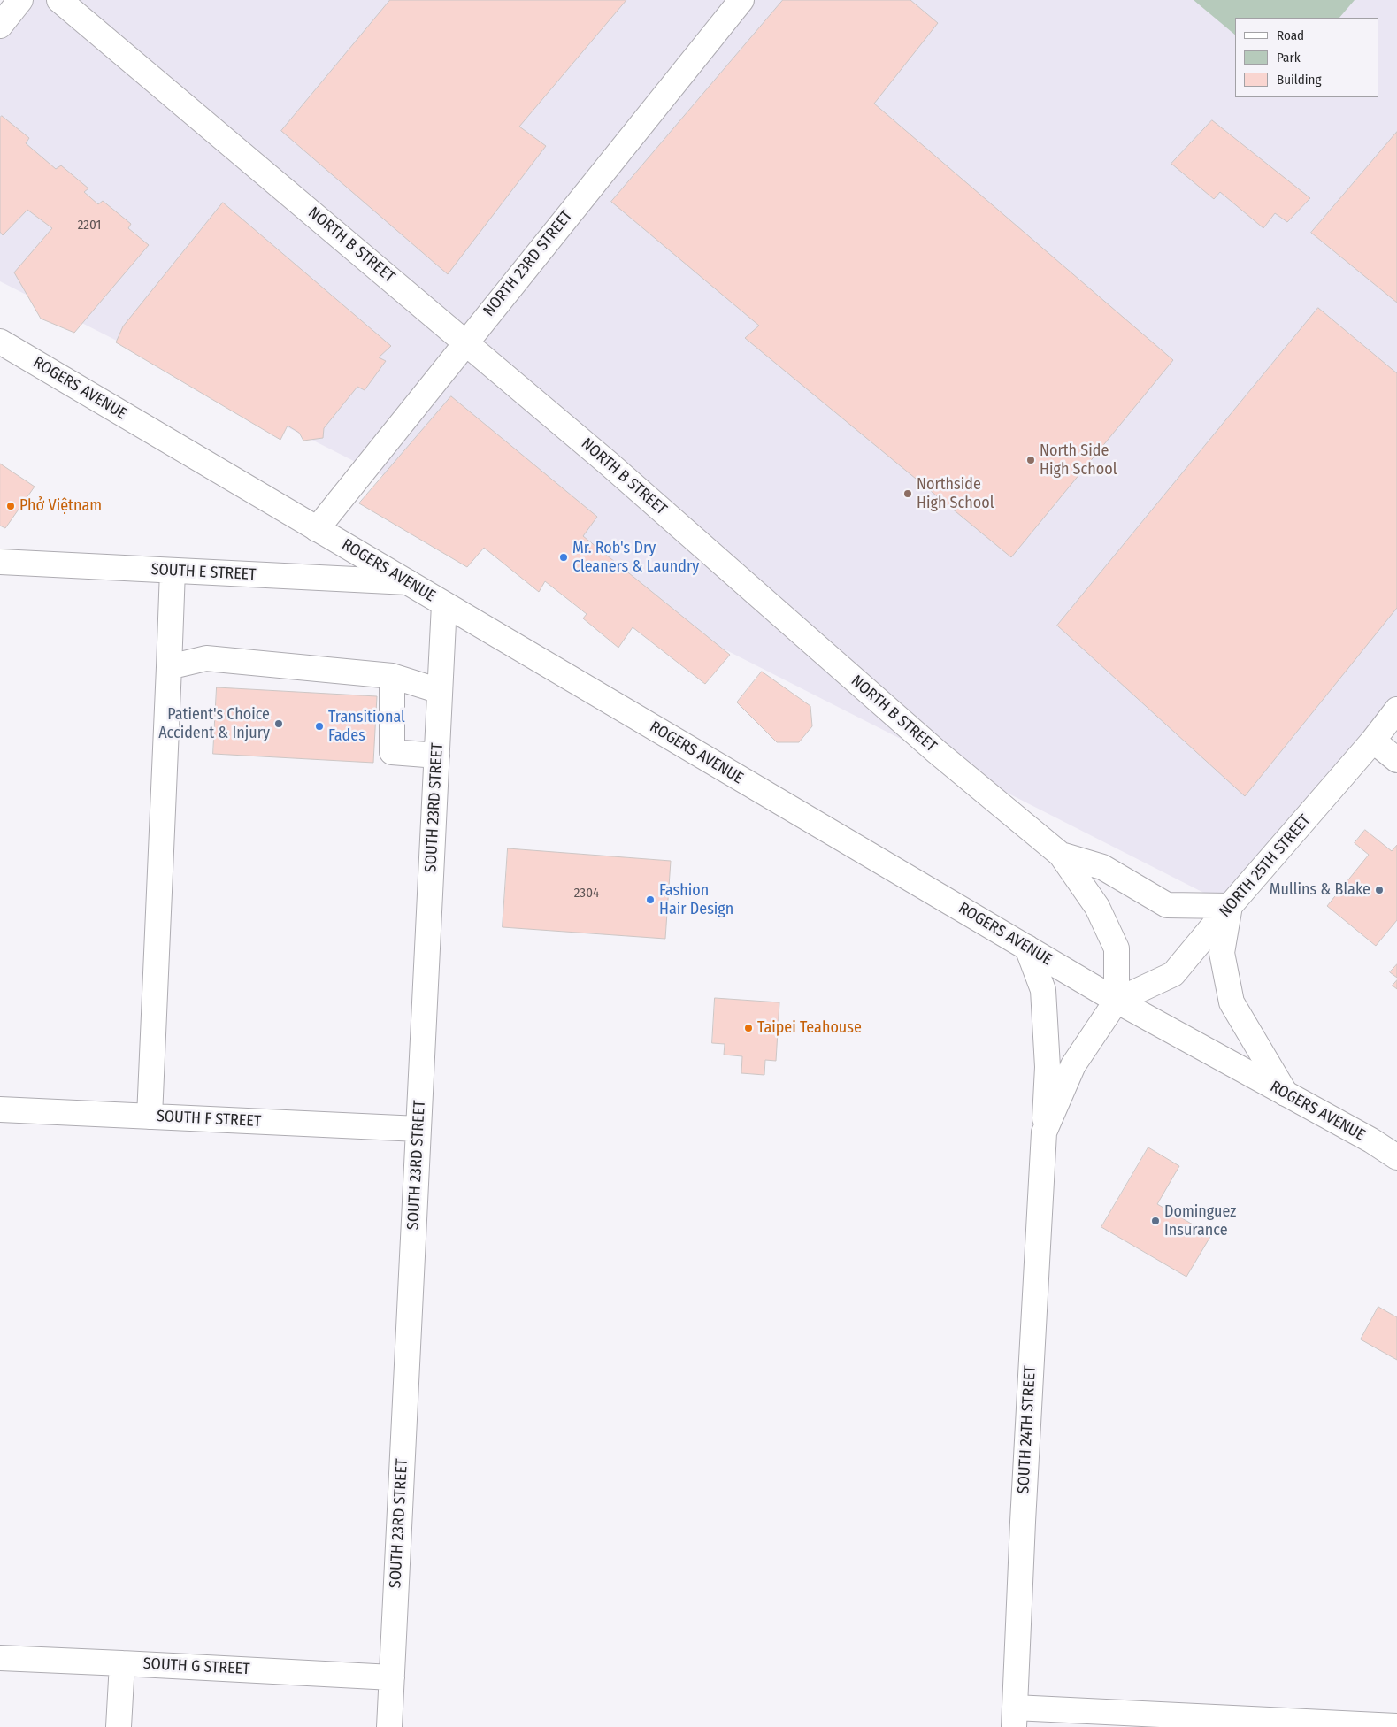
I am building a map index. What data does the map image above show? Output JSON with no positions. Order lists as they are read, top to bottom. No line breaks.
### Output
{"streets":{"street":["NORTH B STREET","NORTH 23RD STREET","ROGERS AVENUE","SOUTH E STREET","SOUTH 23RD STREET","NORTH 25TH STREET","SOUTH F STREET","SOUTH 24TH STREET","SOUTH G STREET"]},"crossings":[["NORTH B STREET","NORTH 23RD STREET"],["NORTH B STREET","ROGERS AVENUE"],["NORTH B STREET","NORTH 25TH STREET"],["NORTH B STREET","SOUTH 24TH STREET"],["NORTH 23RD STREET","ROGERS AVENUE"],["ROGERS AVENUE","SOUTH E STREET"],["ROGERS AVENUE","SOUTH 23RD STREET"],["ROGERS AVENUE","NORTH 25TH STREET"],["ROGERS AVENUE","SOUTH 24TH STREET"],["SOUTH 23RD STREET","SOUTH F STREET"],["SOUTH 23RD STREET","SOUTH G STREET"],["NORTH 25TH STREET","SOUTH 24TH STREET"]],"places":["North Side High School","Northside High School","Phở Việtnam","Mr. Rob's Dry Cleaners & Laundry","Patient's Choice Accident & Injury","Transitional Fades","Mullins & Blake","Fashion Hair Design","Taipei Teahouse","Dominguez Insurance"],"house_numbers":["2201","2304"],"legend":["Road","Park","Building"]}
